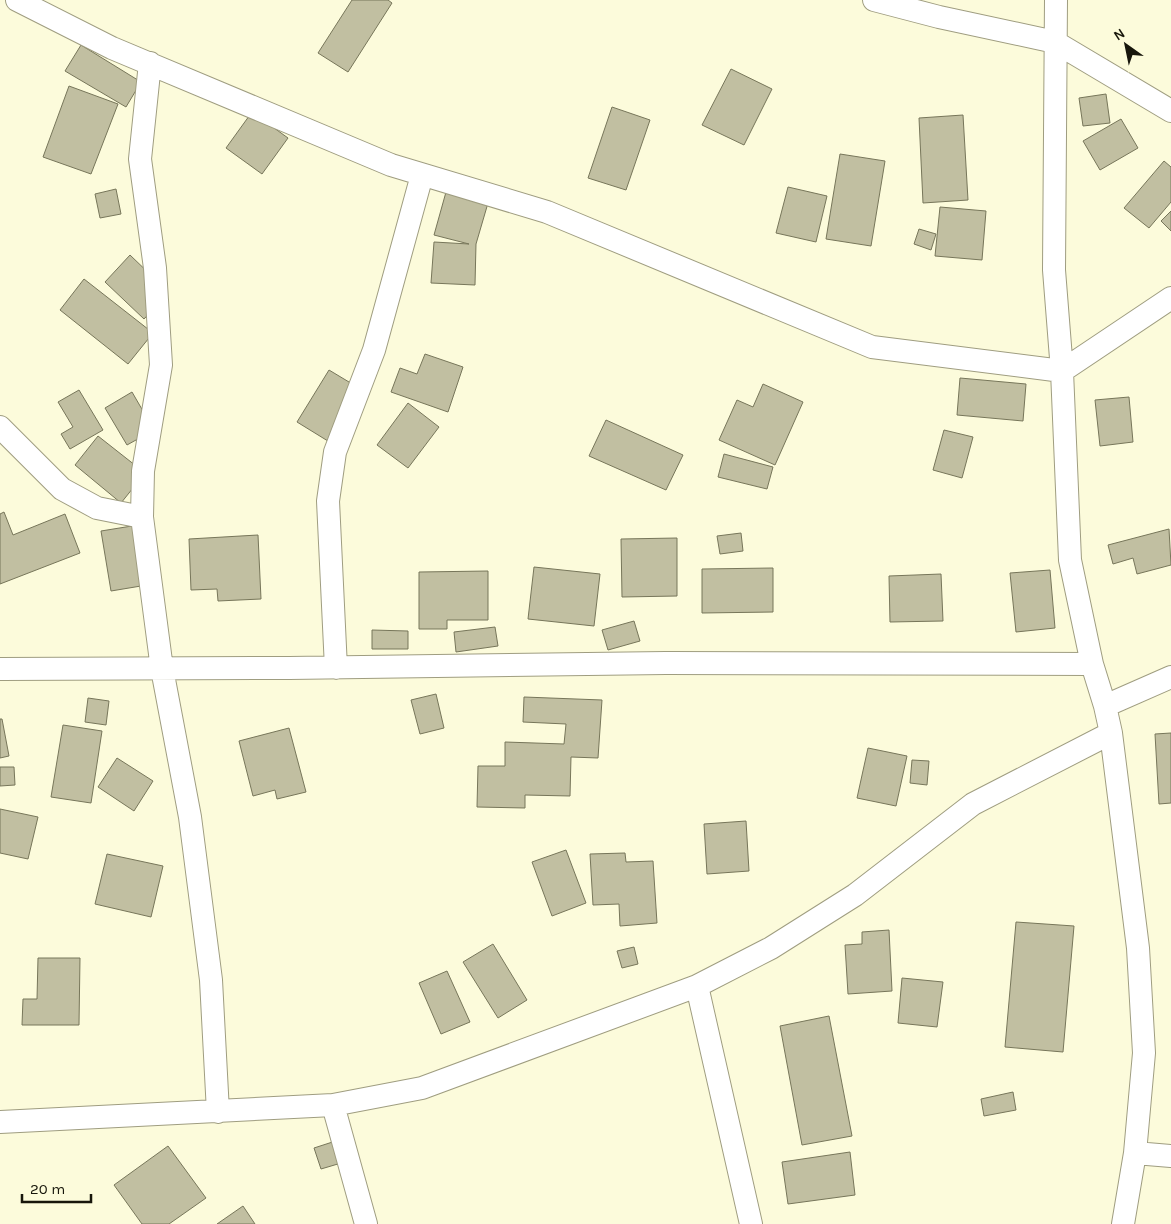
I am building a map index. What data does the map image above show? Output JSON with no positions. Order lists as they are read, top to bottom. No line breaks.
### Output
{"scale_bar":"20 m","north":"top left"}
